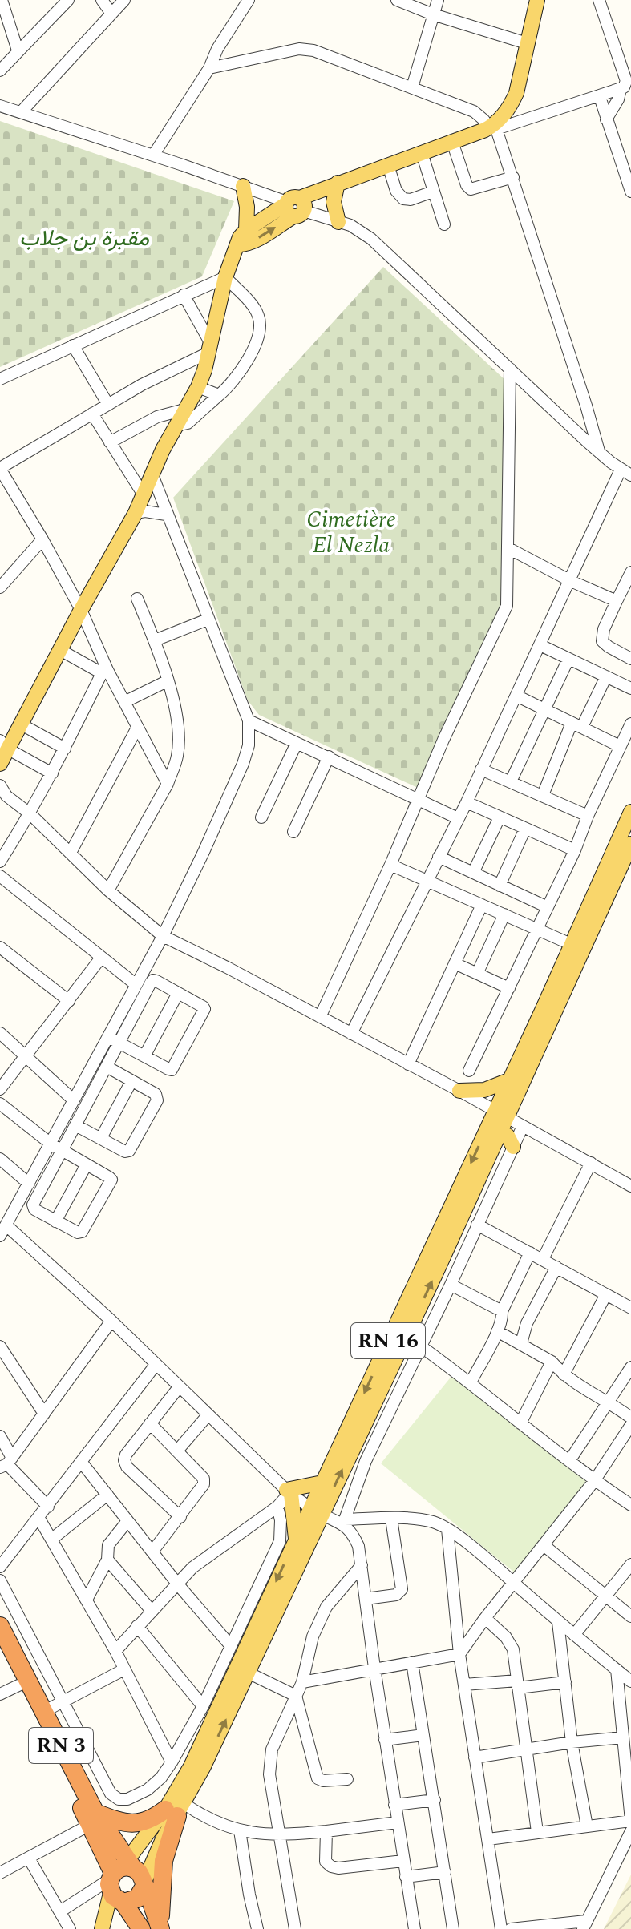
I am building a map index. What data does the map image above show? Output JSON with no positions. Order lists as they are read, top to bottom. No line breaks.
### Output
{"streets":{"highway":["RN 3"],"main road":["RN 16"]},"crossings":[["RN 16","RN 3"]],"parks":["مقبرة بن جلاب","Cimetière El Nezla"]}
